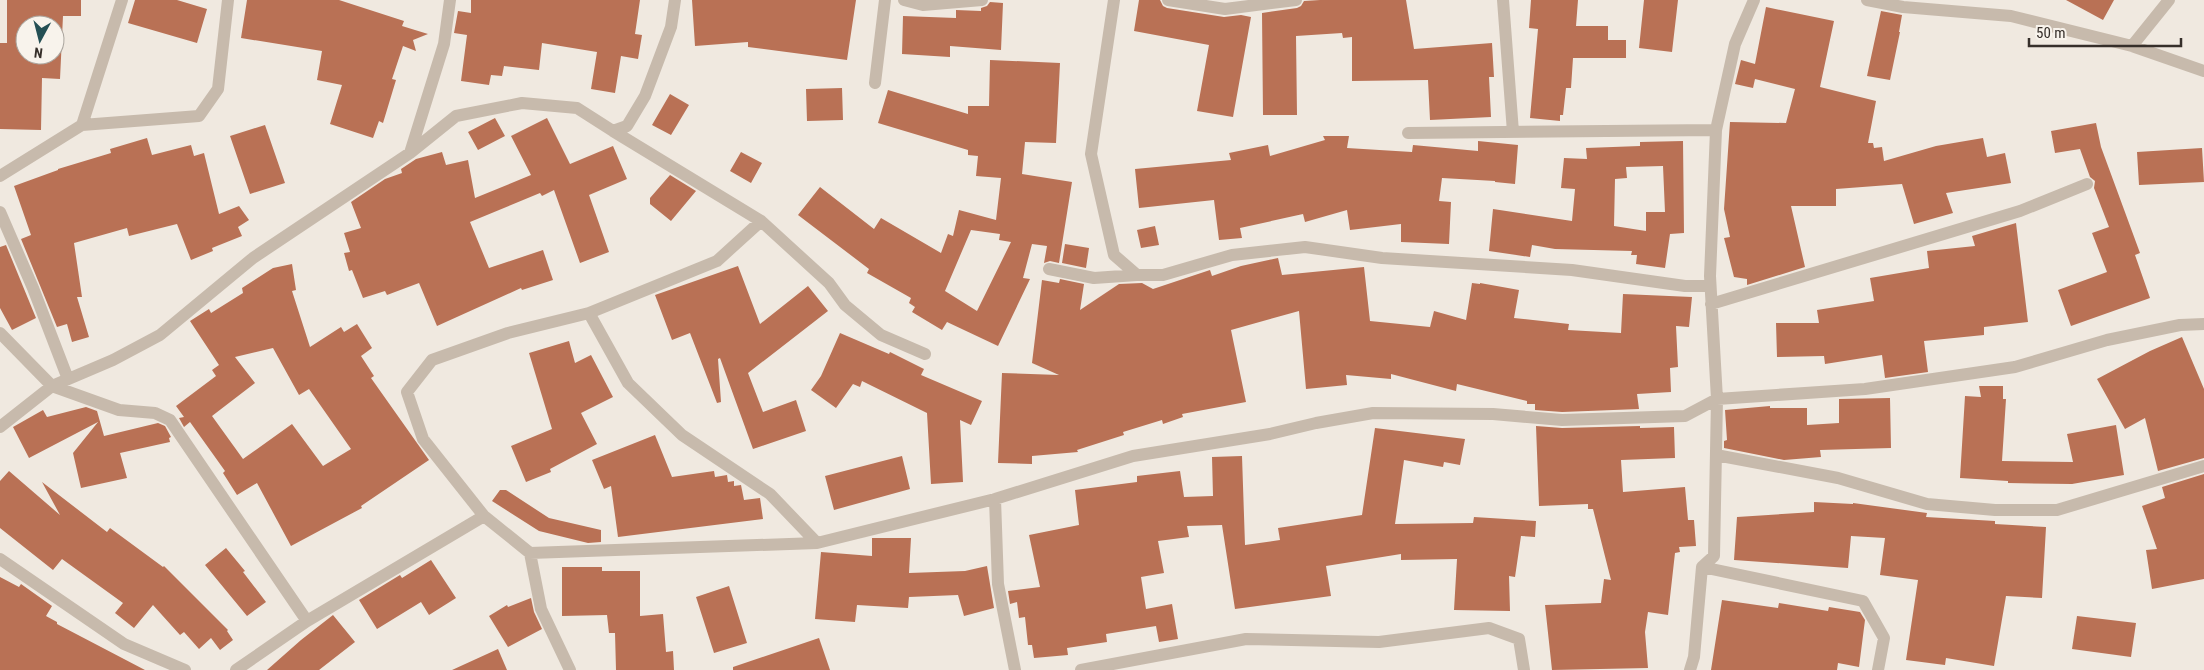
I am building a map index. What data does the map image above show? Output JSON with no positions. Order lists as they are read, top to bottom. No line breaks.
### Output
{"scale_bar":"50 m","north":"bottom"}
